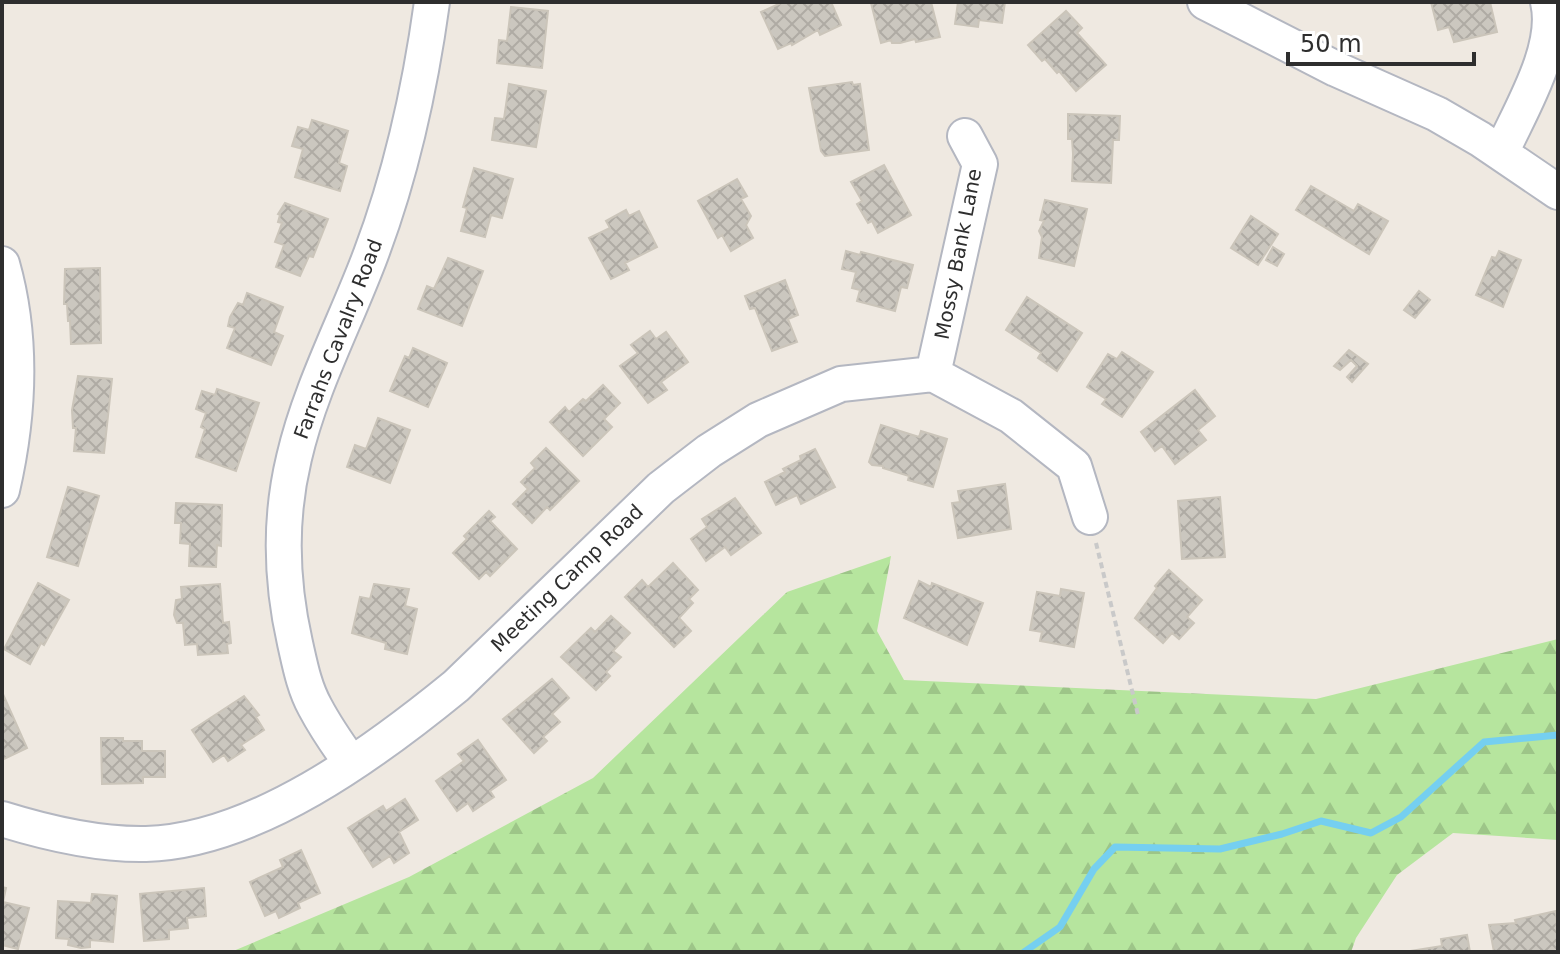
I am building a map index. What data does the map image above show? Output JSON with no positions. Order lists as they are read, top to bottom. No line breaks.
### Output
{"streets":{"street":["Mossy Bank Lane","Farrahs Cavalry Road","Meeting Camp Road"]},"crossings":[["Mossy Bank Lane","Meeting Camp Road"],["Farrahs Cavalry Road","Meeting Camp Road"]],"scale_bar":"50 m"}
